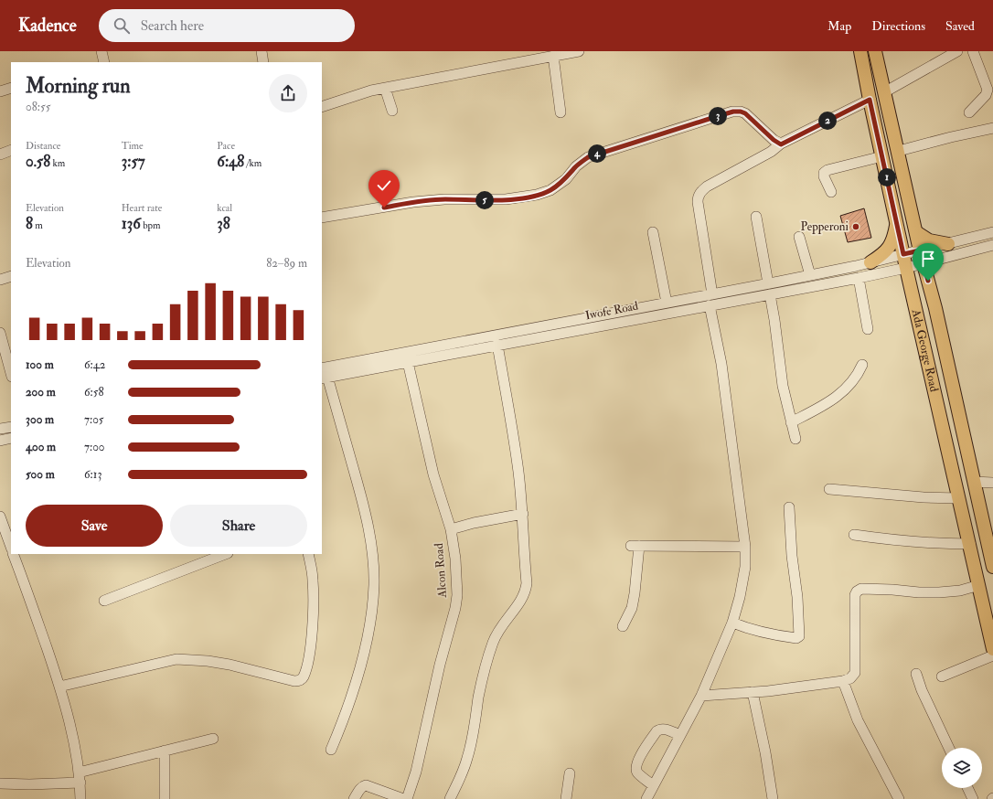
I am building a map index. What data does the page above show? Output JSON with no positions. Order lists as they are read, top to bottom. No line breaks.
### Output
{"streets":{"main road":["Ada George Road"],"street":["Iwofe Road","Alcon Road"]},"crossings":[["Iwofe Road","Ada George Road"],["Iwofe Road","Alcon Road"]],"places":["Pepperoni"],"page":{"header":"Kadence","search":"Search here","nav":["Map","Directions","Saved"],"heading":["Morning run","08:55"],"pins":["3","2","4","1","5"],"stats":[["Distance","0.58 km"],["Time","3:57"],["Pace","6:48 /km"],["Elevation","8 m"],["Heart rate","136 bpm"],["kcal","38"]],"chart":["Elevation","82–89 m"],"list":[{"name":"100 m","note":"6:42"},{"name":"200 m","note":"6:58"},{"name":"300 m","note":"7:05"},{"name":"400 m","note":"7:00"},{"name":"500 m","note":"6:13"}],"buttons":["Save","Share"]}}
